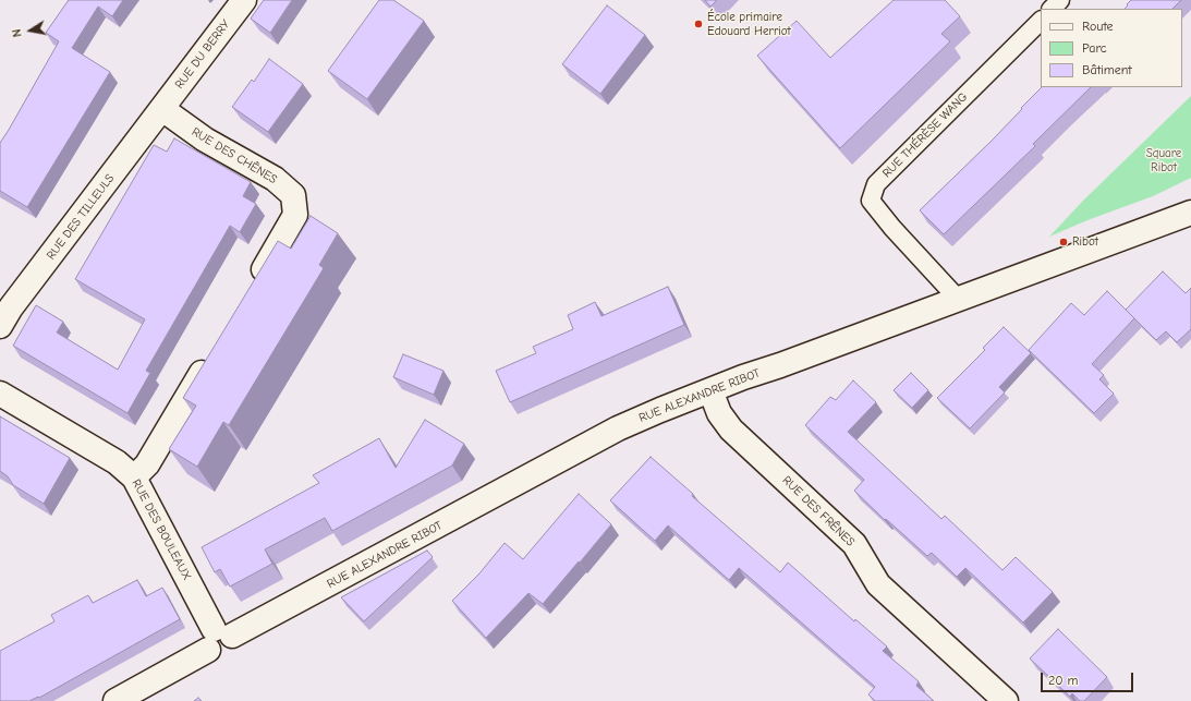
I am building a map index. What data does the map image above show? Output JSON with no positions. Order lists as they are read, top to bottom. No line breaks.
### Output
{"streets":{"street":["RUE DU BERRY","RUE DES CHÊNES","RUE DES TILLEULS","RUE ALEXANDRE RIBOT","RUE DES FRÊNES","RUE DES BOULEAUX"],"lane":["RUE THÉRÈSE WANG"]},"crossings":[["RUE DU BERRY","RUE DES CHÊNES"],["RUE DU BERRY","RUE DES TILLEULS"],["RUE THÉRÈSE WANG","RUE ALEXANDRE RIBOT"],["RUE DES CHÊNES","RUE DES TILLEULS"],["RUE ALEXANDRE RIBOT","RUE DES FRÊNES"],["RUE ALEXANDRE RIBOT","RUE DES BOULEAUX"]],"parks":["Square Ribot"],"places":["École primaire Edouard Herriot","Ribot"],"legend":["Route","Parc","Bâtiment"],"scale_bar":"20 m","north":"left"}
